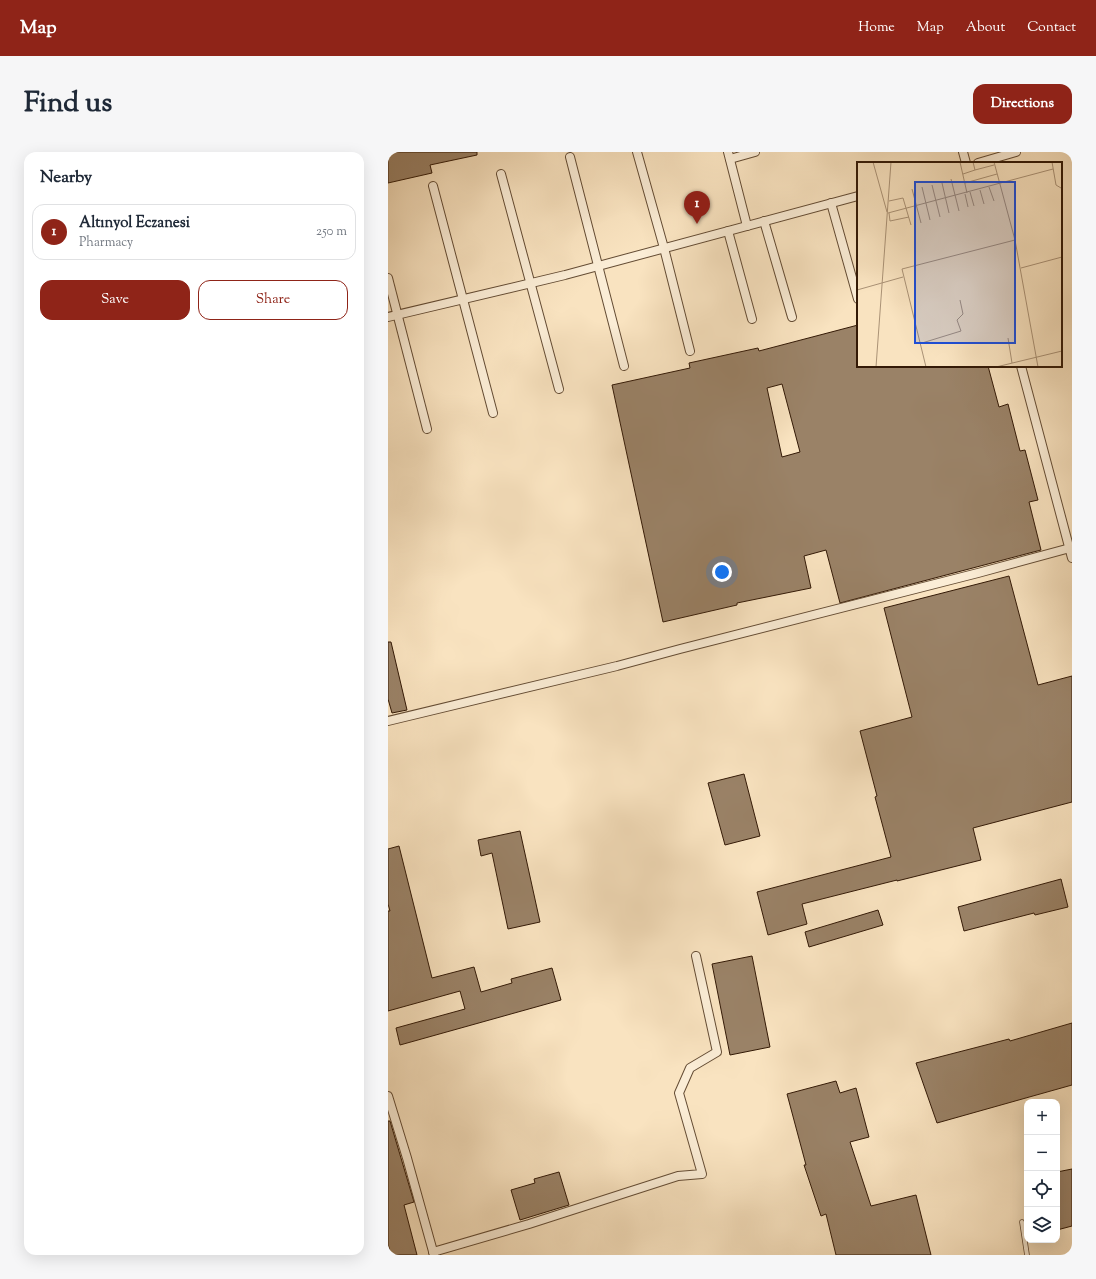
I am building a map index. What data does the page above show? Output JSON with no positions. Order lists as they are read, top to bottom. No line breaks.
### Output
{"page":{"header":"Map","nav":["Home","Map","About","Contact"],"title":"Find us","buttons":["Directions",["Save","Share"]],"heading":"Nearby","pins":"1","list":[{"mark":"1","name":"Altınyol Eczanesi","note":"Pharmacy","value":"250 m"}],"map_buttons":["+","−"]}}
